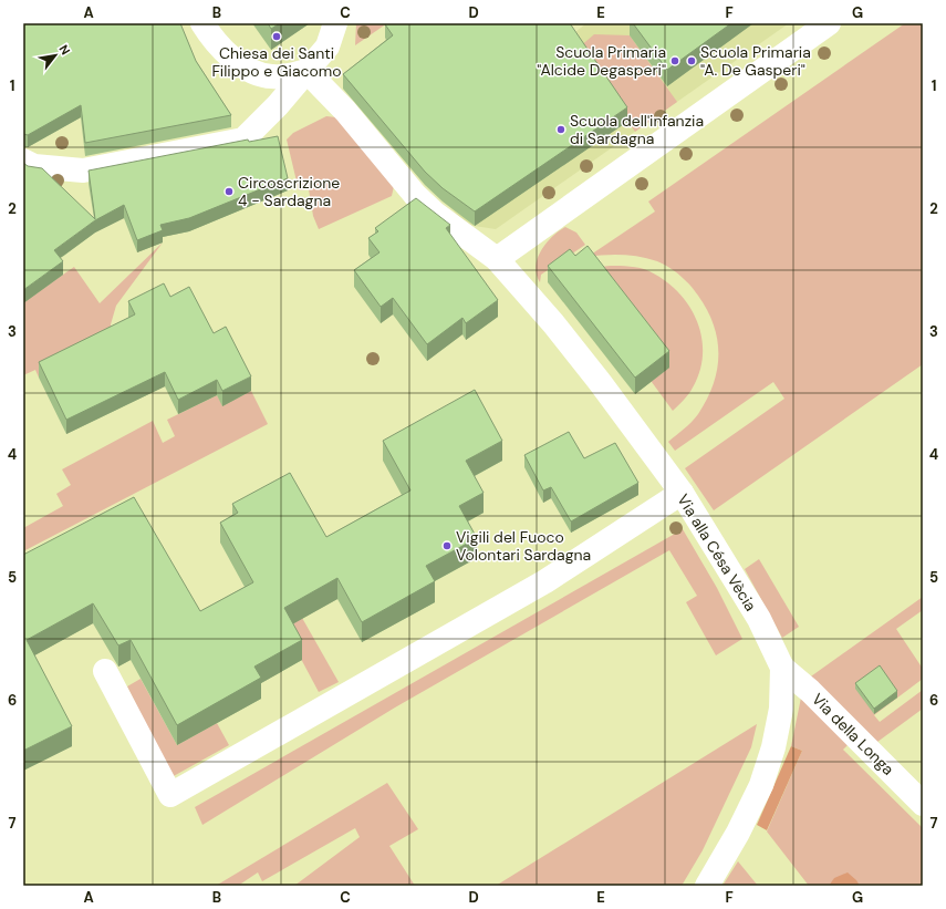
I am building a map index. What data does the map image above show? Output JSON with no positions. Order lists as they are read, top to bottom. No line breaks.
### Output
{"streets":{"street":["Via alla Césa Vècia","Via della Longa"]},"crossings":[["Via alla Césa Vècia","Via della Longa"]],"places":["Chiesa dei Santi Filippo e Giacomo","Scuola Primaria \"Alcide Degasperi\"","Scuola Primaria \"A. De Gasperi\"","Scuola dell'infanzia di Sardagna","Circoscrizione 4 - Sardagna","Vigili del Fuoco Volontari Sardagna"],"north":"top right","grid":{"columns":["A","B","C","D","E","F","G"],"rows":["1","2","3","4","5","6","7"]}}
